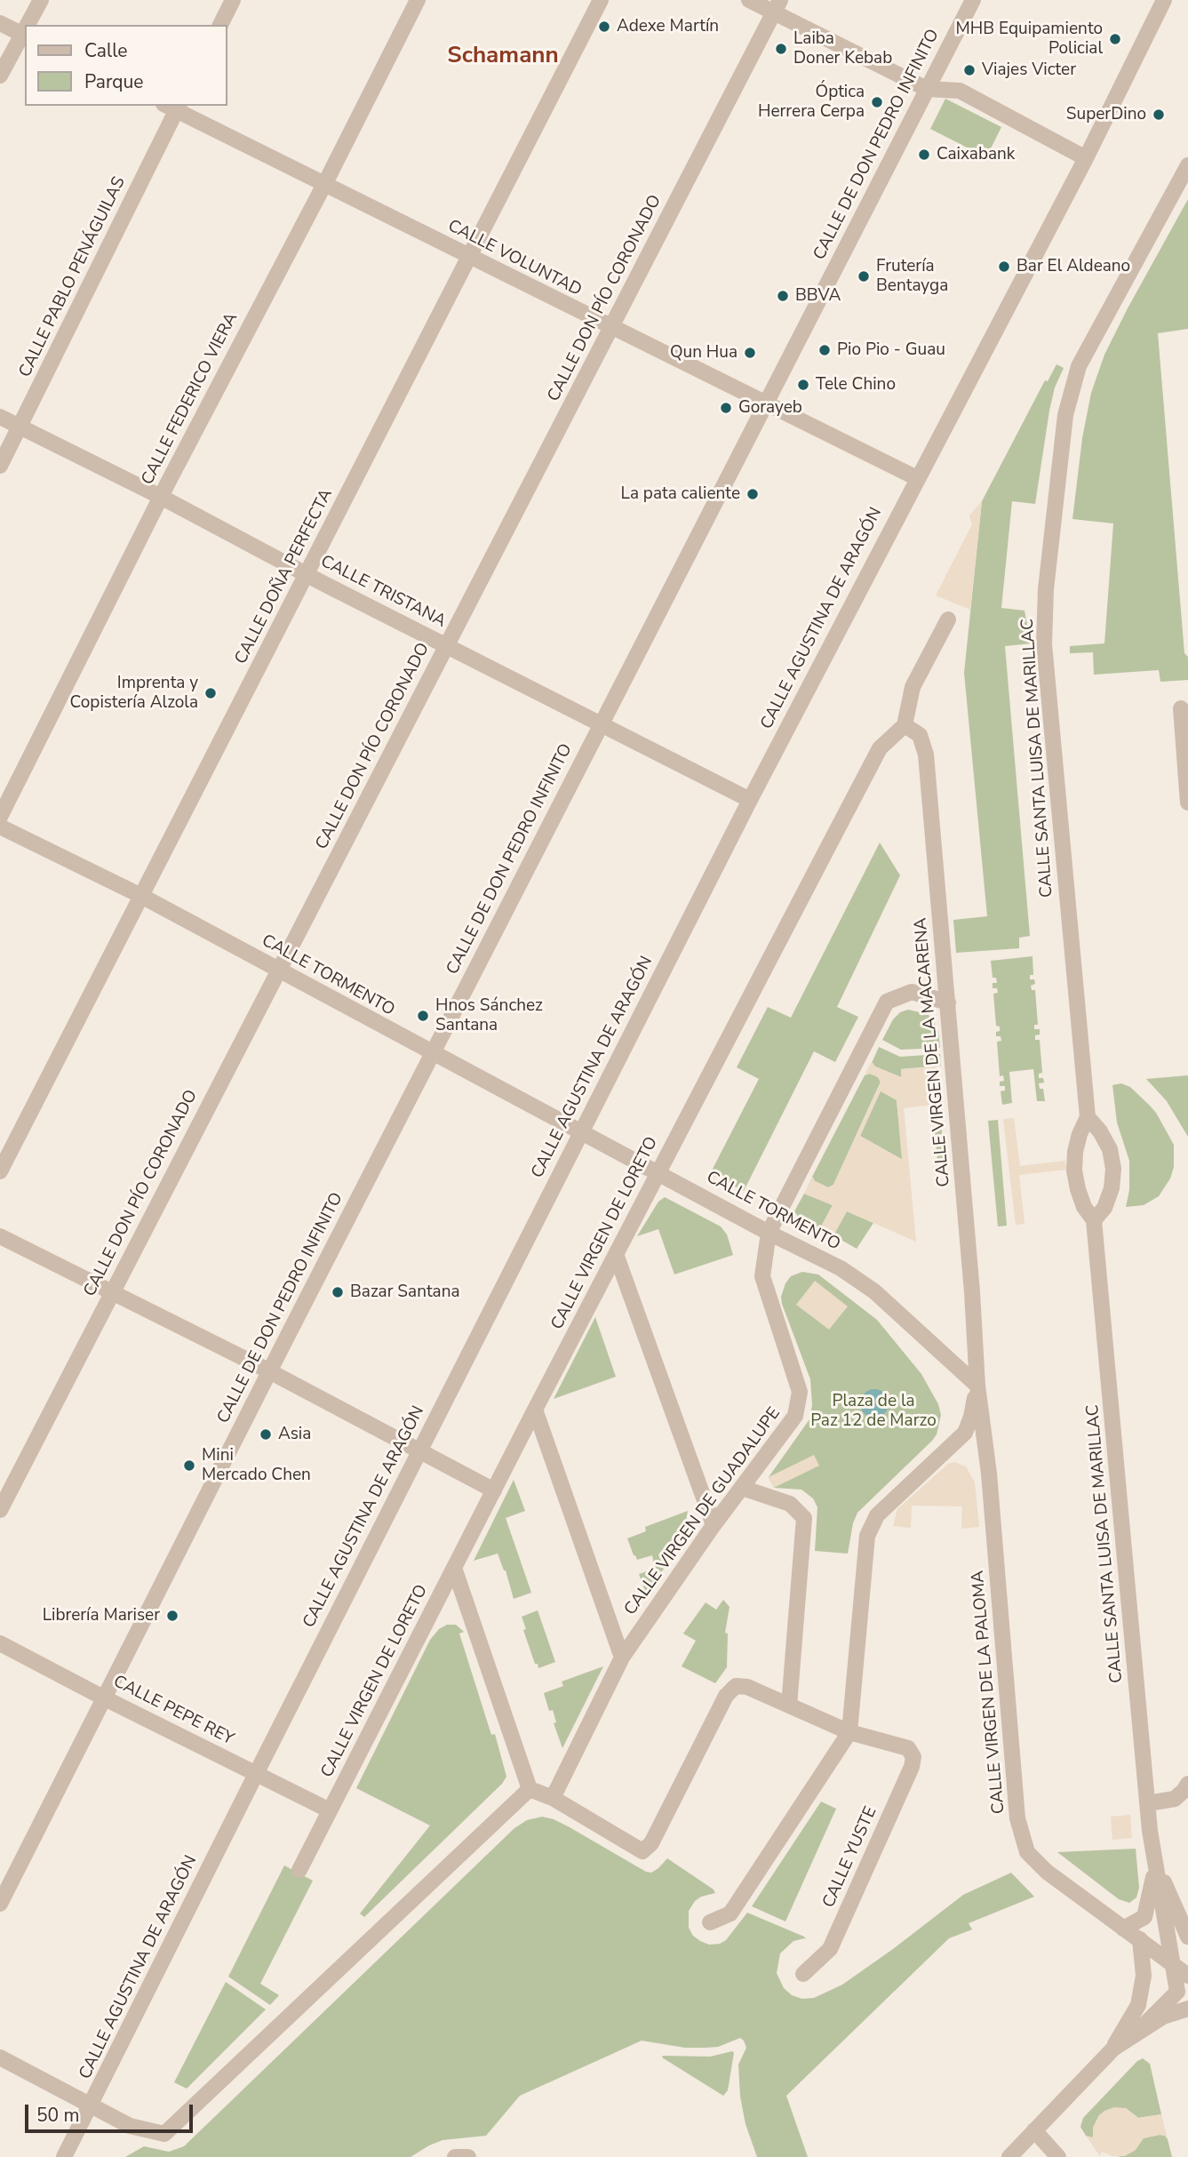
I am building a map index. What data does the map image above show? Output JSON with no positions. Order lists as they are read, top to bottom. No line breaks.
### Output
{"streets":{"street":["CALLE DE DON PEDRO INFINITO","CALLE VOLUNTAD","CALLE PABLO PENÁGUILAS","CALLE DON PÍO CORONADO","CALLE FEDERICO VIERA","CALLE DOÑA PERFECTA","CALLE TRISTANA","CALLE AGUSTINA DE ARAGÓN","CALLE SANTA LUISA DE MARILLAC","CALLE TORMENTO","CALLE VIRGEN DE LA MACARENA","CALLE VIRGEN DE LORETO","CALLE VIRGEN DE GUADALUPE","CALLE VIRGEN DE LA PALOMA","CALLE PEPE REY","CALLE YUSTE"]},"crossings":[["CALLE DE DON PEDRO INFINITO","CALLE VOLUNTAD"],["CALLE DE DON PEDRO INFINITO","CALLE TRISTANA"],["CALLE DE DON PEDRO INFINITO","CALLE TORMENTO"],["CALLE DE DON PEDRO INFINITO","CALLE PEPE REY"],["CALLE VOLUNTAD","CALLE PABLO PENÁGUILAS"],["CALLE VOLUNTAD","CALLE DON PÍO CORONADO"],["CALLE VOLUNTAD","CALLE FEDERICO VIERA"],["CALLE VOLUNTAD","CALLE DOÑA PERFECTA"],["CALLE VOLUNTAD","CALLE AGUSTINA DE ARAGÓN"],["CALLE PABLO PENÁGUILAS","CALLE TRISTANA"],["CALLE DON PÍO CORONADO","CALLE TRISTANA"],["CALLE DON PÍO CORONADO","CALLE TORMENTO"],["CALLE FEDERICO VIERA","CALLE TRISTANA"],["CALLE DOÑA PERFECTA","CALLE TRISTANA"],["CALLE DOÑA PERFECTA","CALLE TORMENTO"],["CALLE TRISTANA","CALLE AGUSTINA DE ARAGÓN"],["CALLE AGUSTINA DE ARAGÓN","CALLE TORMENTO"],["CALLE AGUSTINA DE ARAGÓN","CALLE PEPE REY"],["CALLE SANTA LUISA DE MARILLAC","CALLE VIRGEN DE LA PALOMA"],["CALLE TORMENTO","CALLE VIRGEN DE LA MACARENA"],["CALLE TORMENTO","CALLE VIRGEN DE LORETO"],["CALLE TORMENTO","CALLE VIRGEN DE GUADALUPE"],["CALLE TORMENTO","CALLE VIRGEN DE LA PALOMA"],["CALLE VIRGEN DE LA MACARENA","CALLE VIRGEN DE LORETO"],["CALLE VIRGEN DE LA MACARENA","CALLE VIRGEN DE LA PALOMA"],["CALLE VIRGEN DE LORETO","CALLE PEPE REY"]],"districts":["Schamann"],"parks":["Plaza de la Paz 12 de Marzo"],"places":["Adexe Martín","MHB Equipamiento Policial","Laiba Doner Kebab","Viajes Victer","Óptica Herrera Cerpa","SuperDino","Caixabank","Bar El Aldeano","Frutería Bentayga","BBVA","Pio Pio - Guau","Qun Hua","Tele Chino","Gorayeb","La pata caliente","Imprenta y Copistería Alzola","Hnos Sánchez Santana","Bazar Santana","Asia","Mini Mercado Chen","Librería Mariser"],"legend":["Calle","Parque"],"scale_bar":"50 m"}
